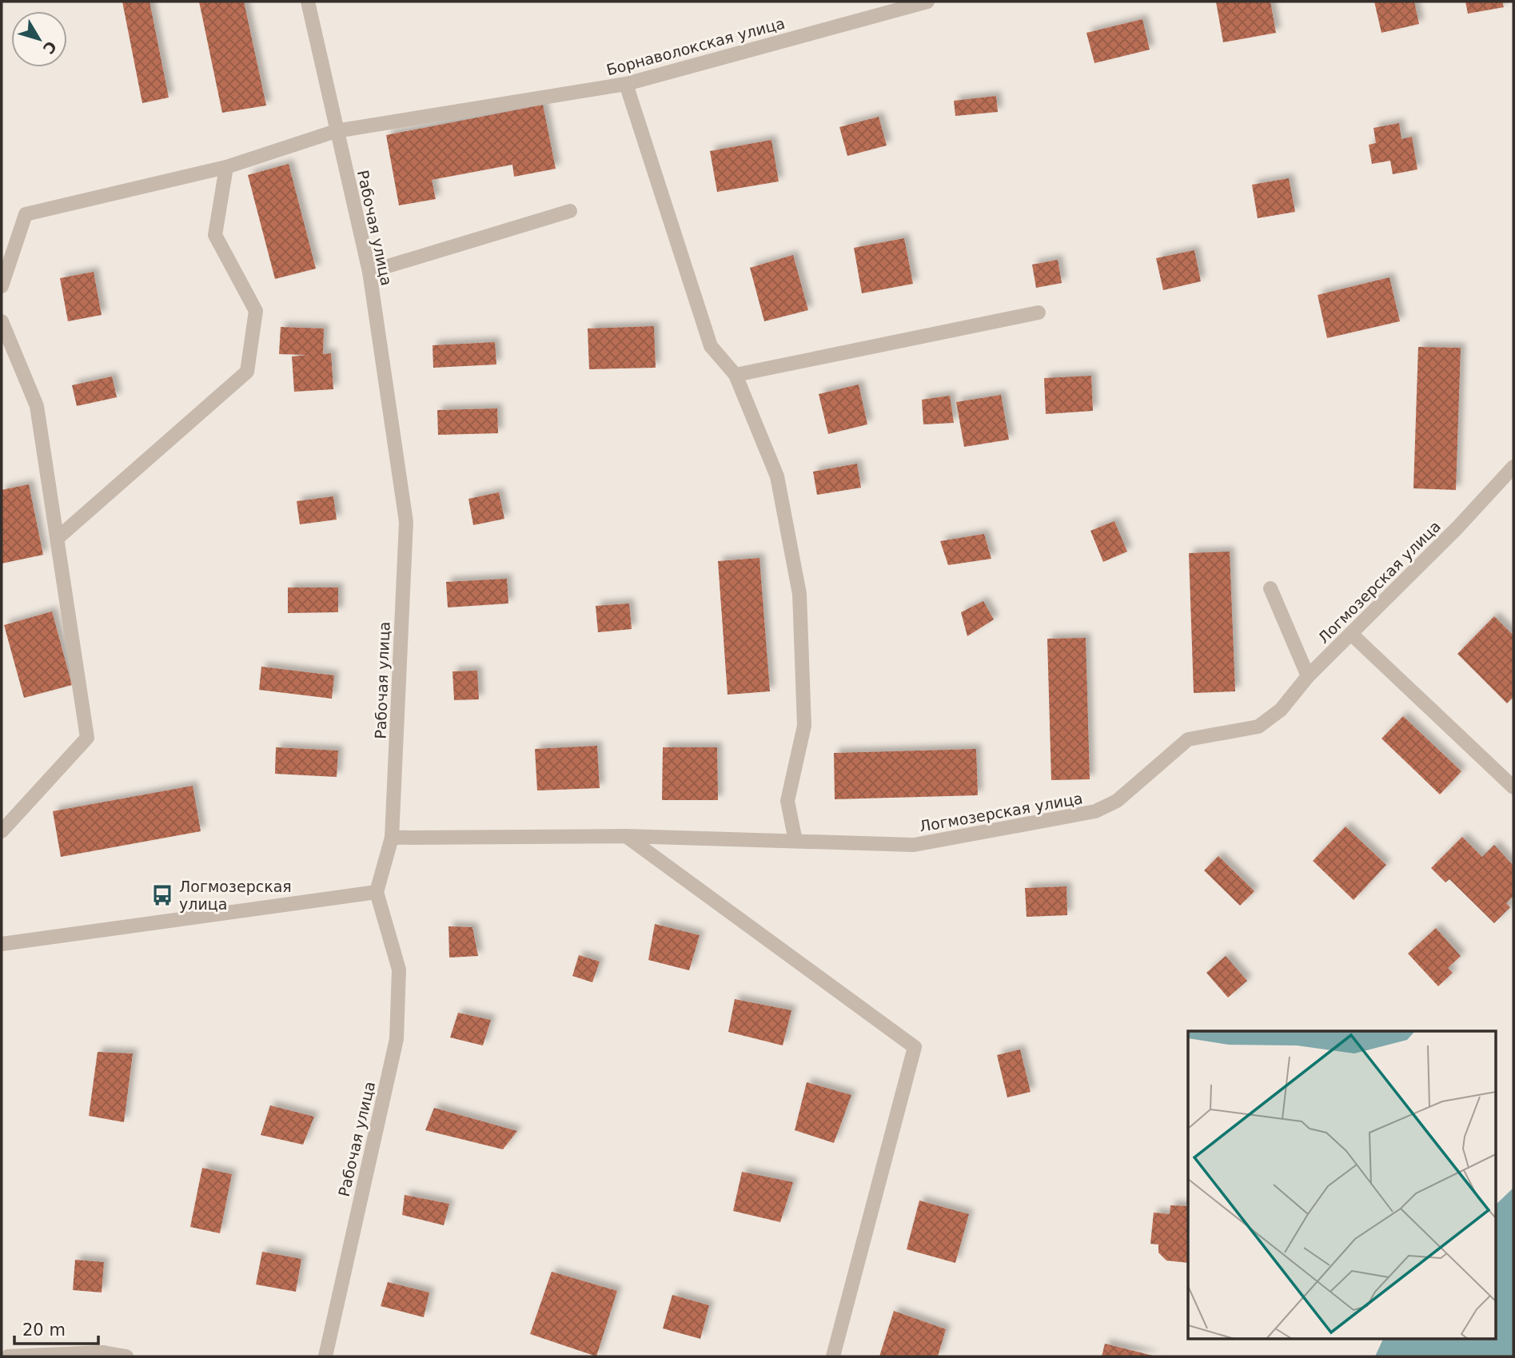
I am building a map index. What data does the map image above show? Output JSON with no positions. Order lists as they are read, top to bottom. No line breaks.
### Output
{"streets":{"street":["Борнаволокская улица","Рабочая улица","Логмозерская улица"]},"crossings":[["Борнаволокская улица","Рабочая улица"],["Рабочая улица","Логмозерская улица"]],"places":{"bus stop":["Логмозерская улица"]},"scale_bar":"20 m","north":"bottom right"}
